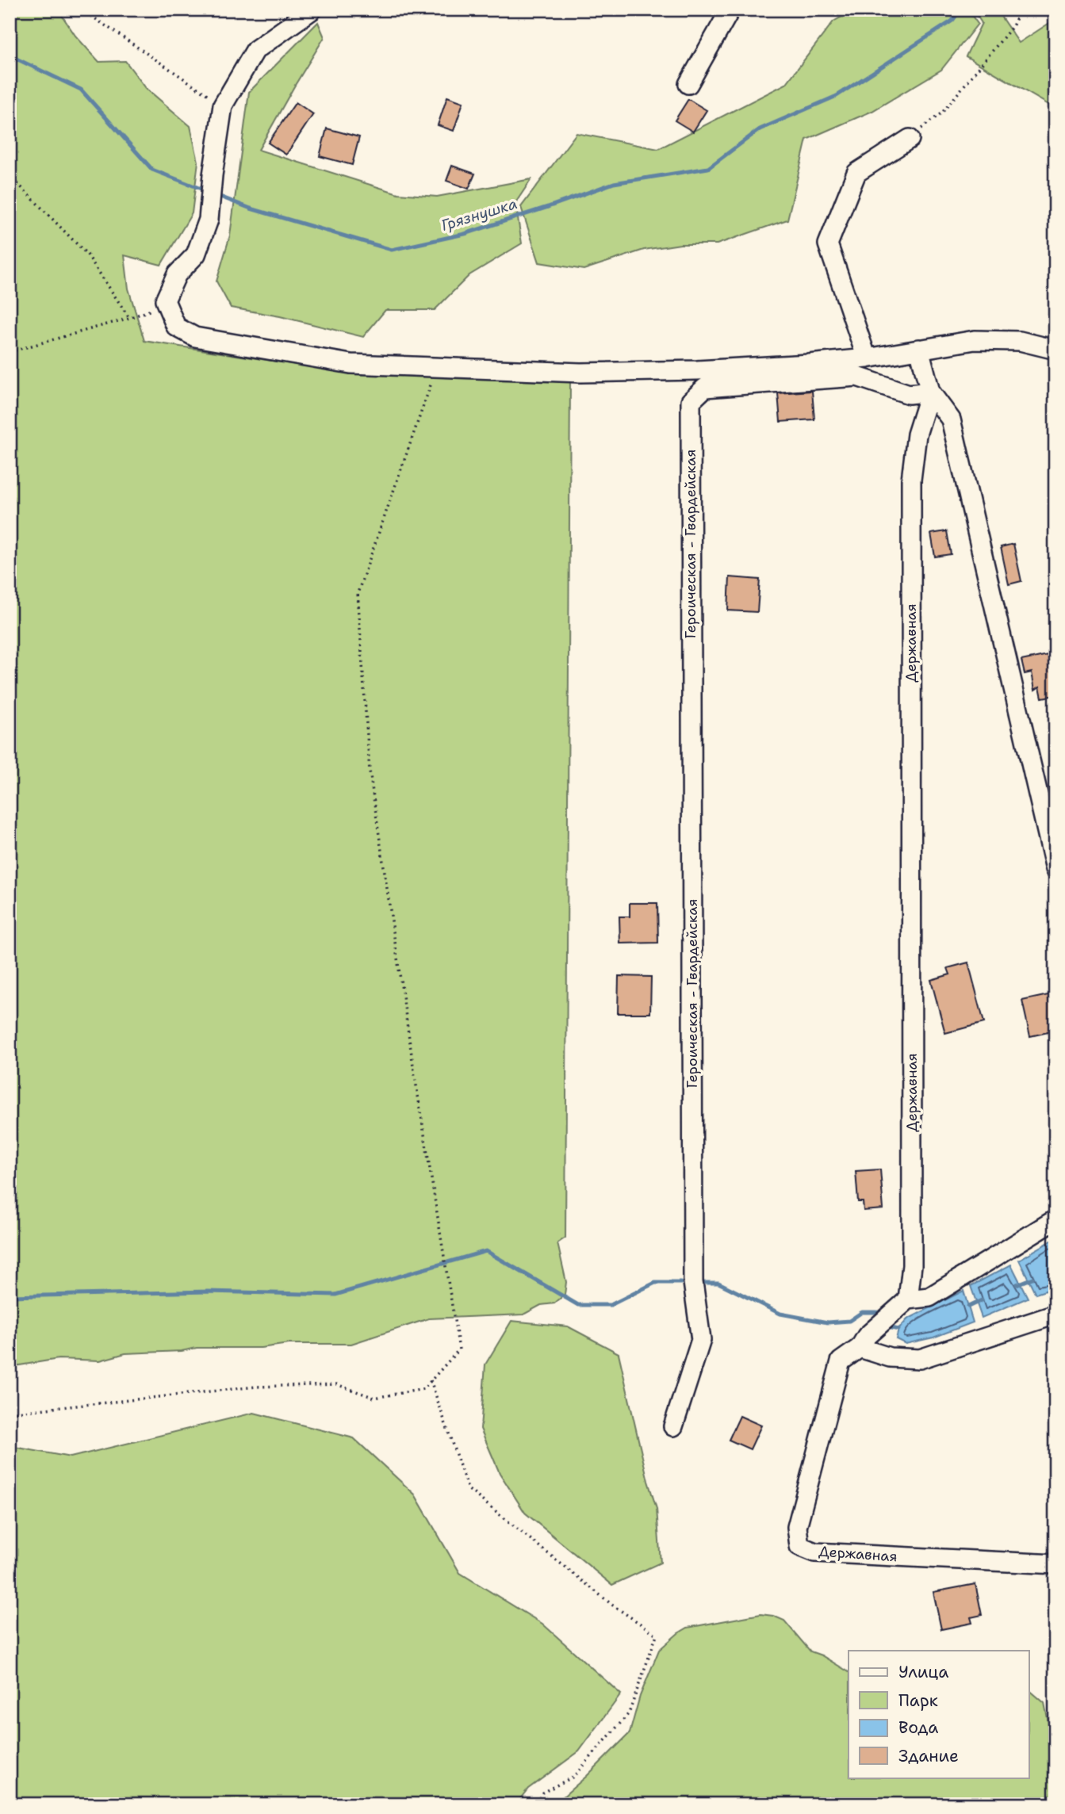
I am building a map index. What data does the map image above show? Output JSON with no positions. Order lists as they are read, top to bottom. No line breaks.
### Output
{"streets":{"street":["Героическая - Гвардейская","Державная"]},"crossings":[["Героическая - Гвардейская","Державная"]],"water":["Грязнушка"],"legend":["Улица","Парк","Вода","Здание"]}
